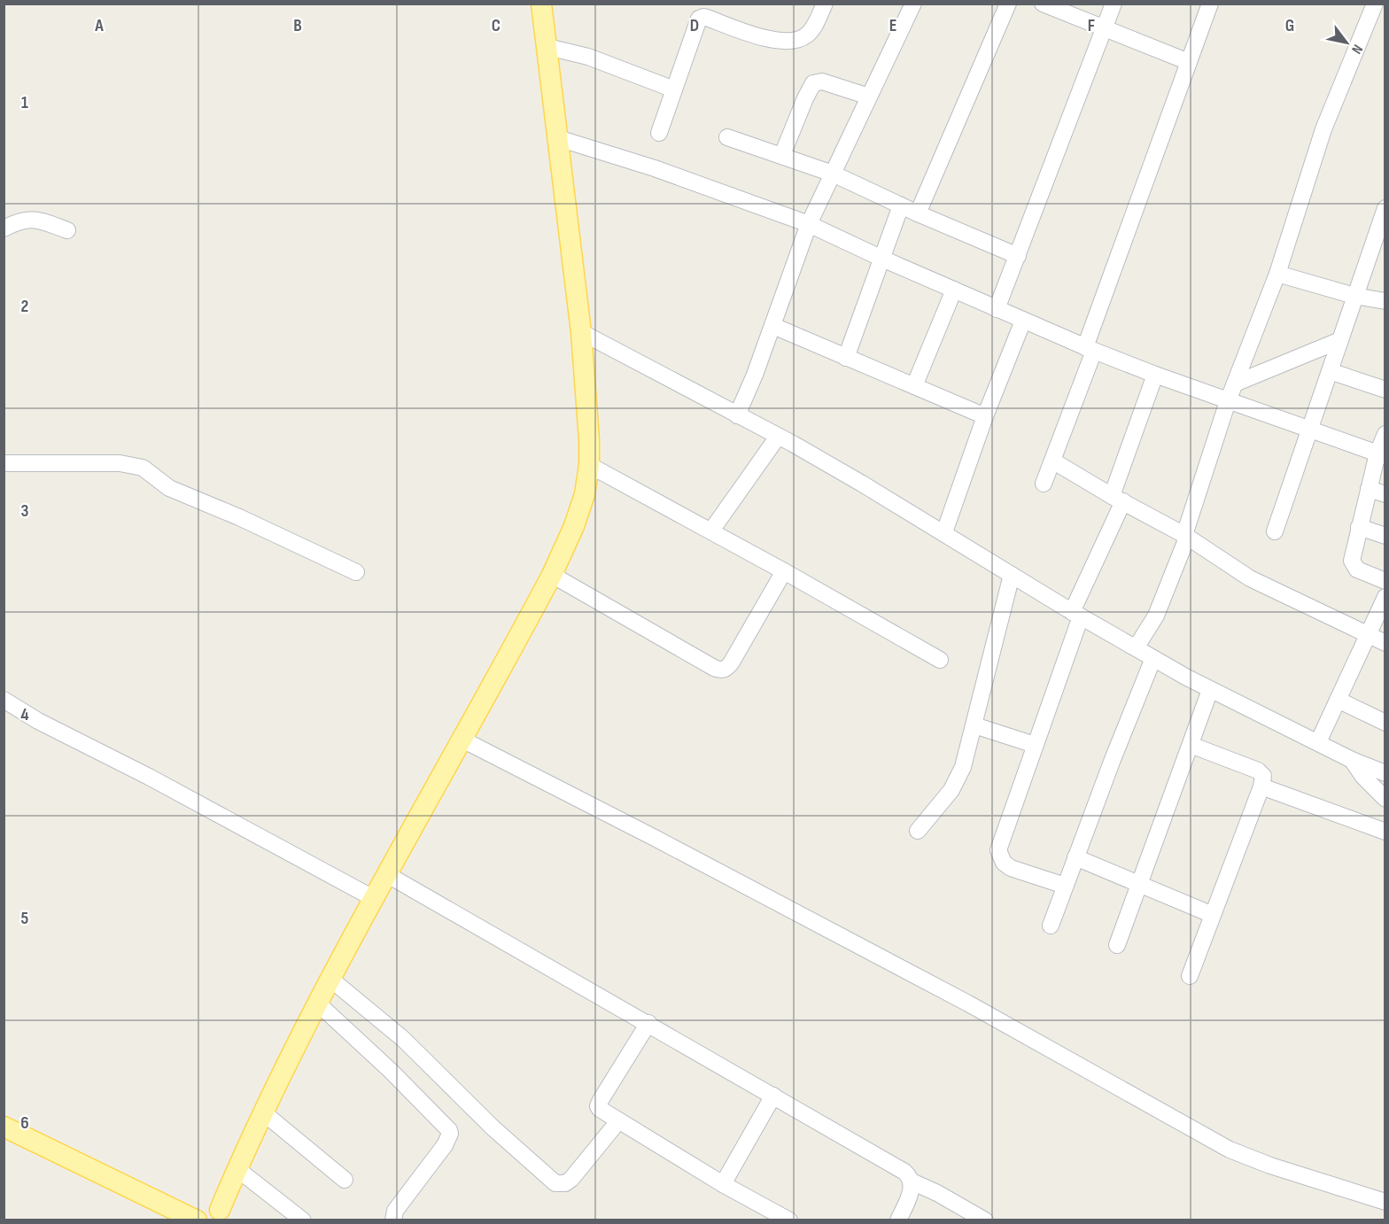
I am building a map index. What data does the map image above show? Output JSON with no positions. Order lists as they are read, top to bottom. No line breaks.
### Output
{"north":"bottom right","grid":{"columns":["A","B","C","D","E","F","G"],"rows":["1","2","3","4","5","6"]}}
